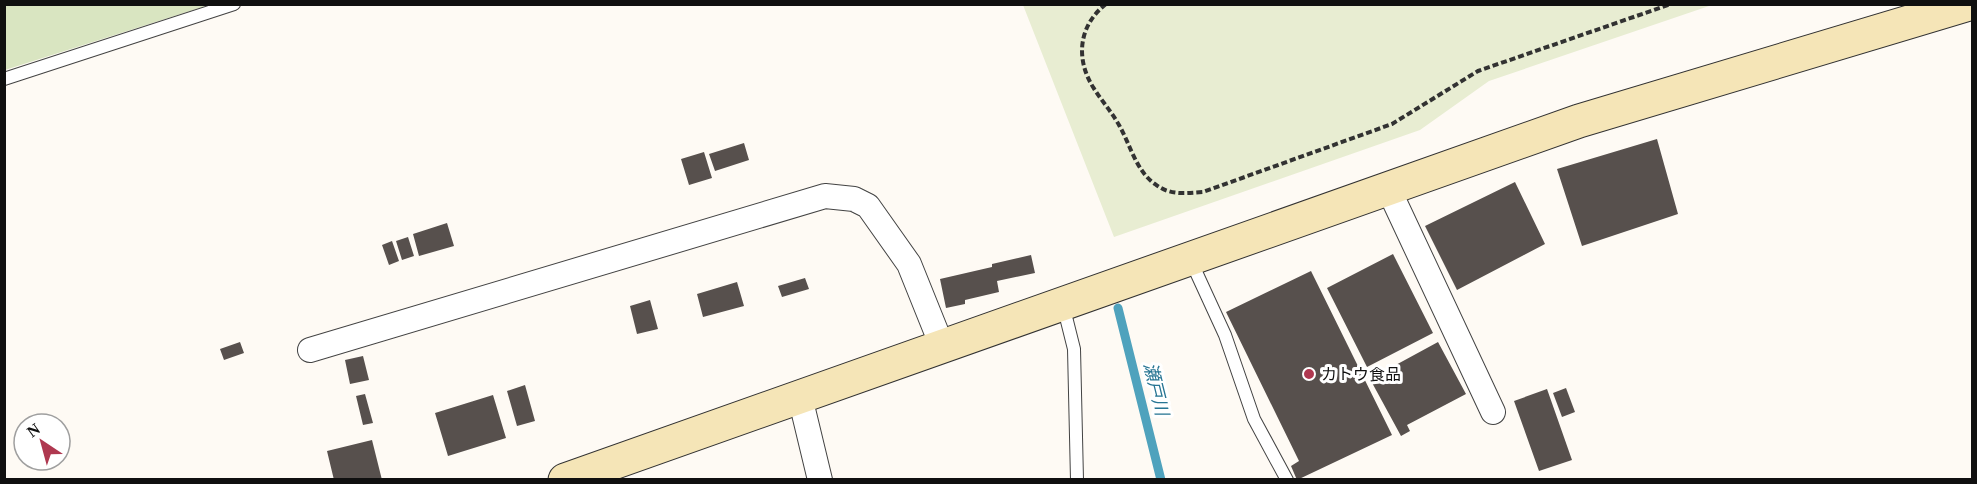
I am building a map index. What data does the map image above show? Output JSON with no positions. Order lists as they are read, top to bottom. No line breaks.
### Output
{"water":["瀬戸川"],"places":["カトウ食品"],"north":"top left"}
